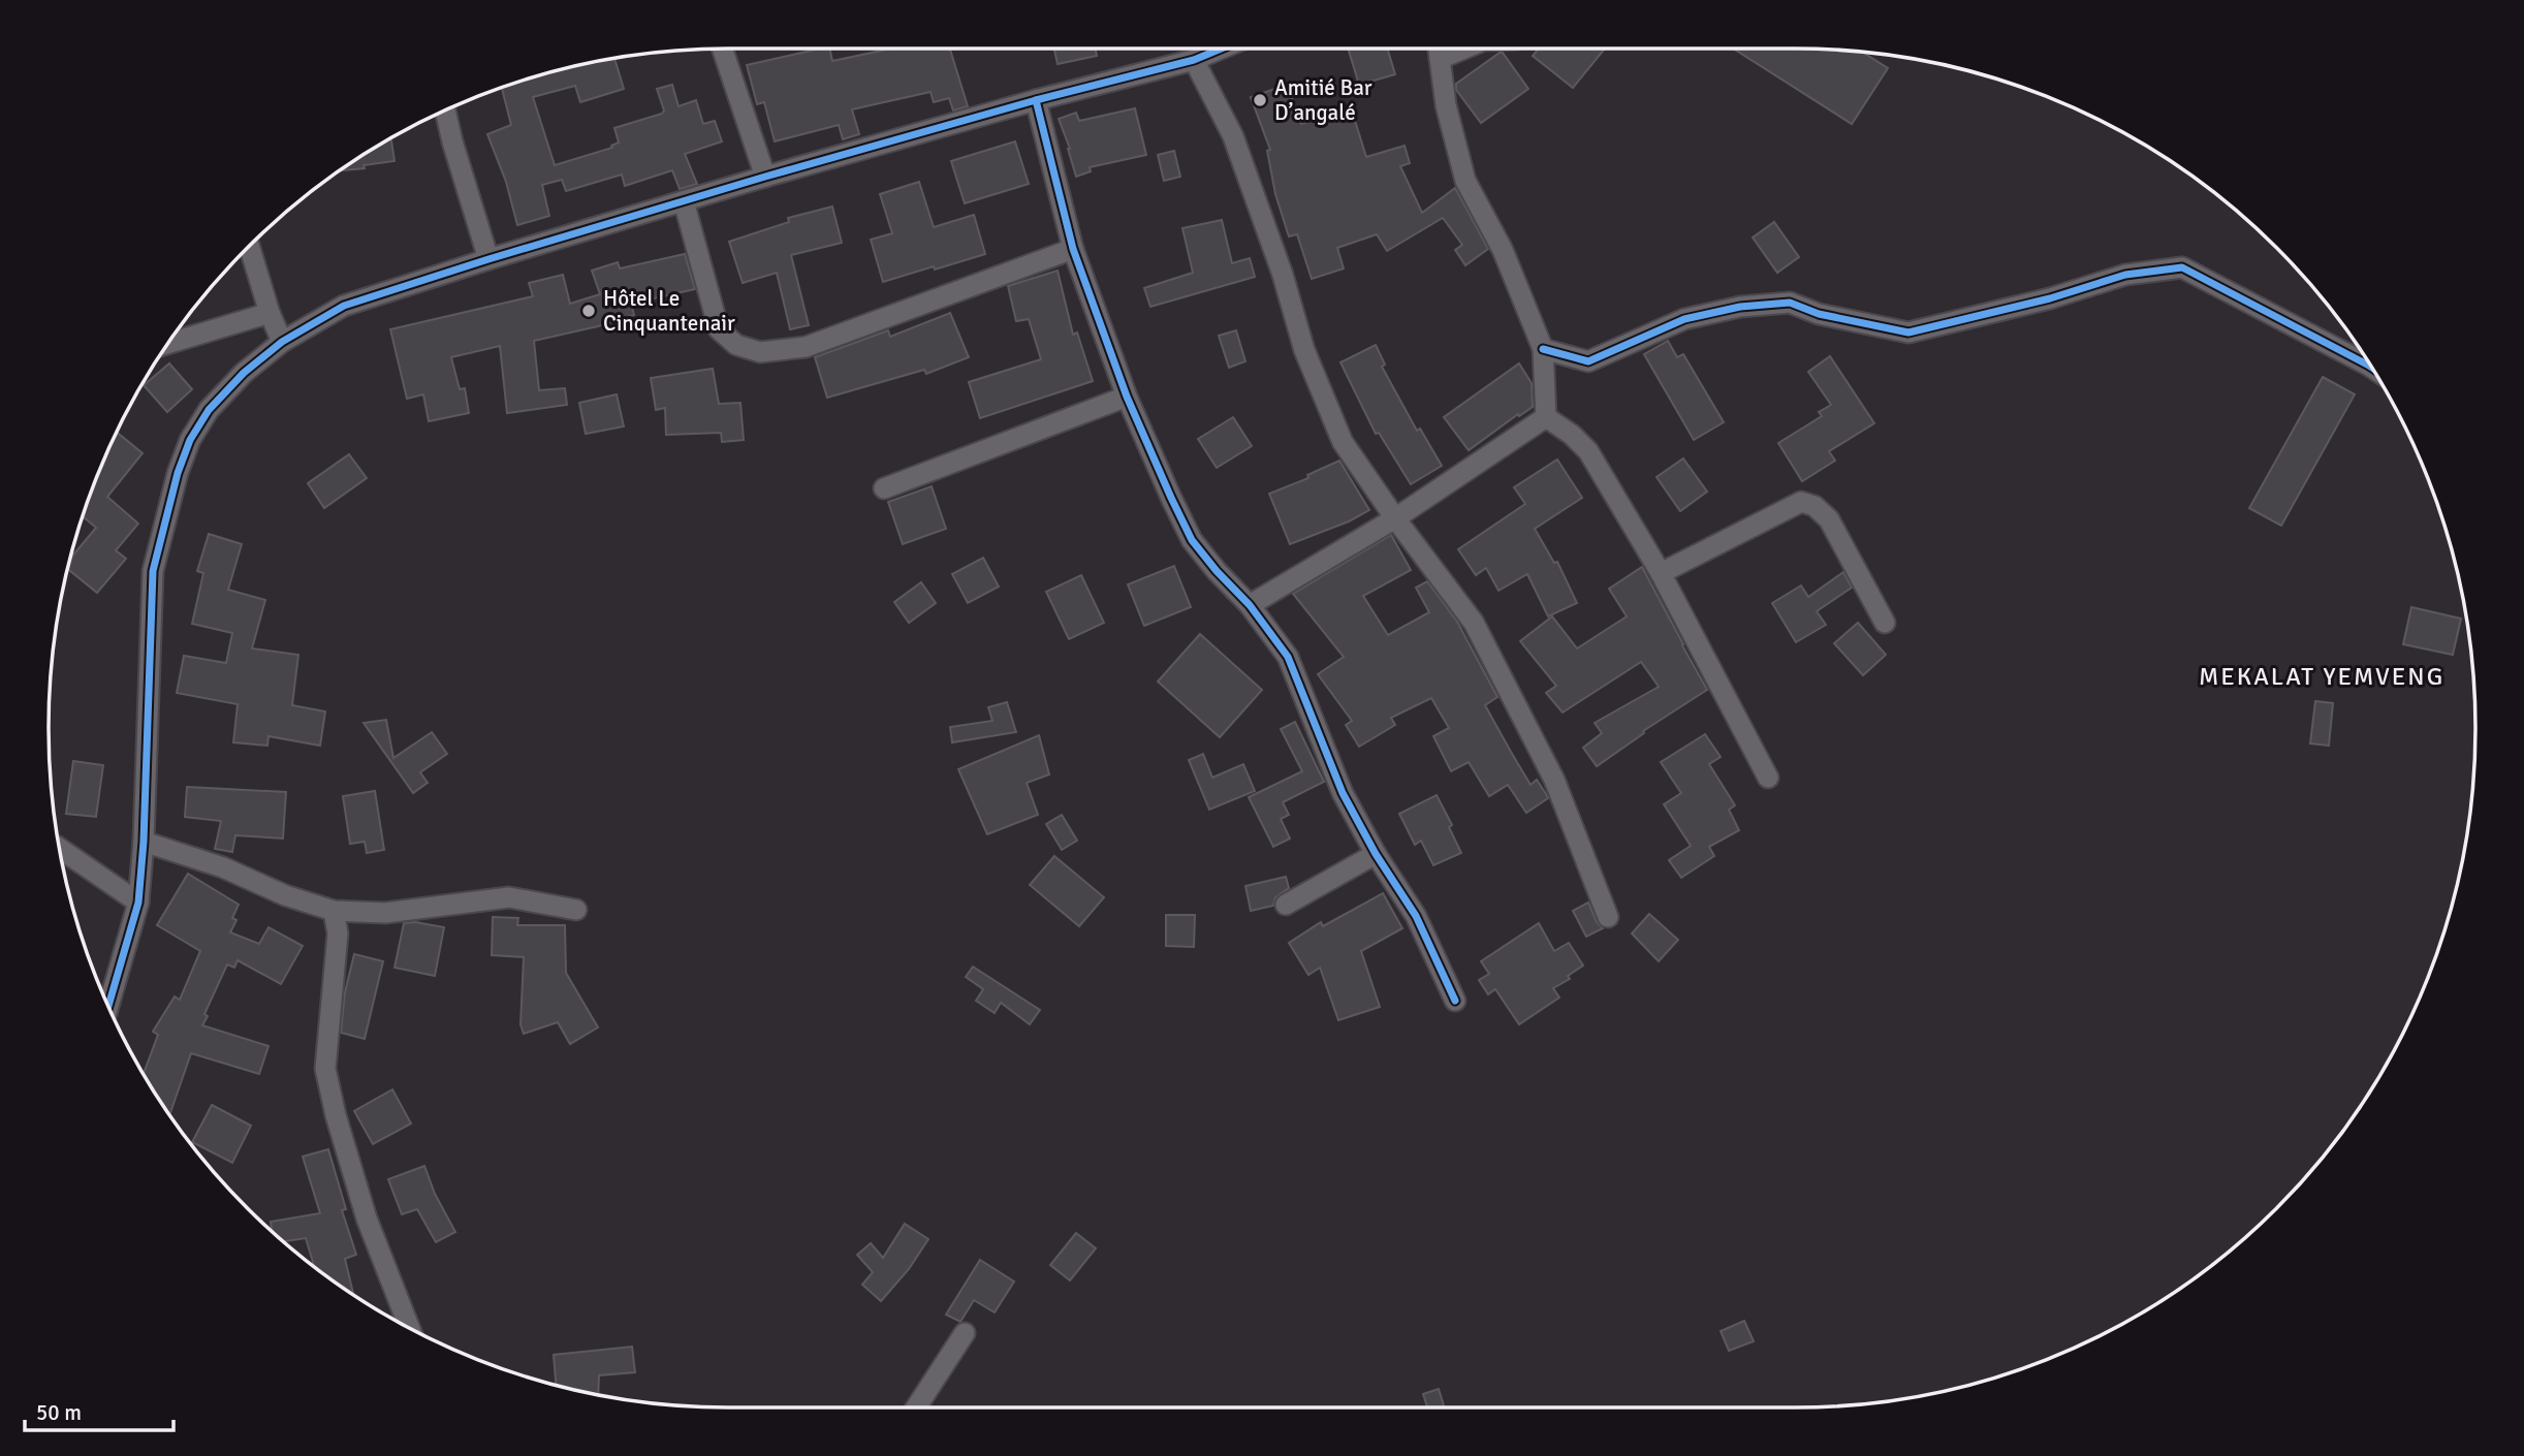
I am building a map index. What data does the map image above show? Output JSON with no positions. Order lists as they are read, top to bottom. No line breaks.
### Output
{"districts":["MEKALAT YEMVENG"],"places":["Amitié Bar D’angalé","Hôtel Le Cinquantenair"],"scale_bar":"50 m"}
